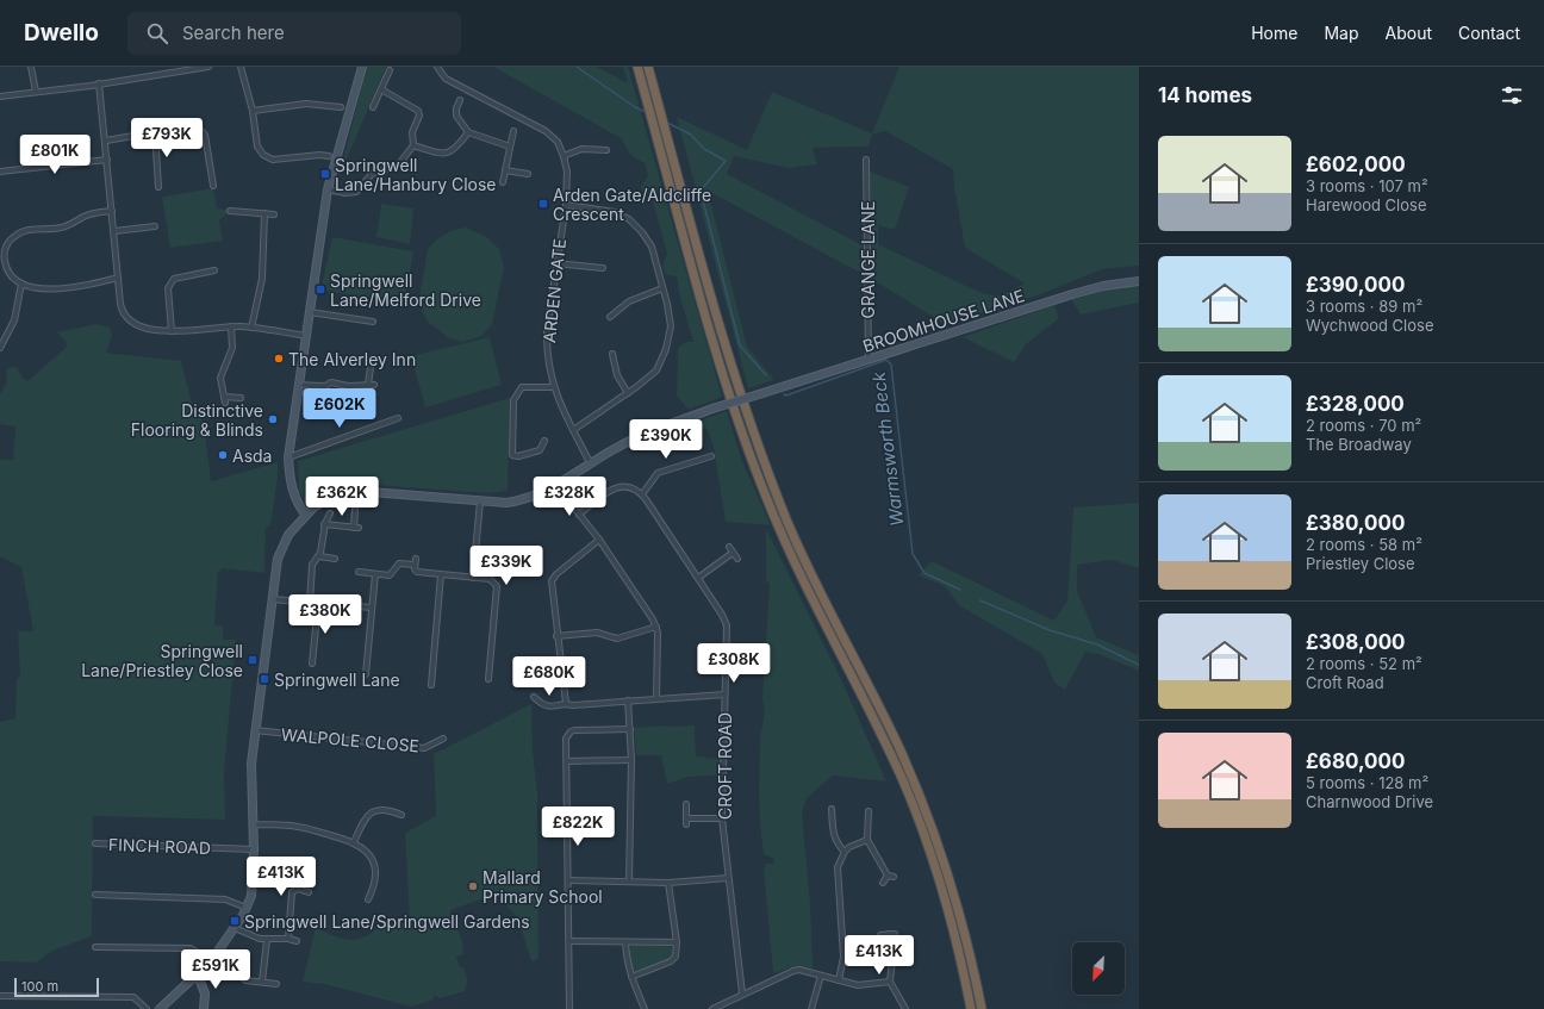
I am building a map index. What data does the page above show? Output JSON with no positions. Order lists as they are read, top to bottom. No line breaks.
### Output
{"streets":{"street":["GRANGE LANE","ARDEN GATE","BROOMHOUSE LANE","WALPOLE CLOSE","CROFT ROAD","FINCH ROAD"]},"crossings":[["GRANGE LANE","BROOMHOUSE LANE"],["ARDEN GATE","BROOMHOUSE LANE"]],"water":["Warmsworth Beck"],"places":{"transit":["Springwell Lane/Hanbury Close","Arden Gate/Aldcliffe Crescent","Springwell Lane/Melford Drive","Springwell Lane/Priestley Close","Springwell Lane","Springwell Lane/Springwell Gardens"],"other":["The Alverley Inn","Distinctive Flooring & Blinds","Asda","Mallard Primary School"]},"scale_bar":"100 m","north":"bottom left","page":{"header":"Dwello","search":"Search here","nav":["Home","Map","About","Contact"],"heading":"14 homes","price":["£793K","£801K","£602K","£390K","£362K","£328K","£339K","£380K","£308K","£680K","£822K","£413K","£413K","£591K"],"list":[{"name":"£602,000","note":"3 rooms · 107 m² · Harewood Close"},{"name":"£390,000","note":"3 rooms · 89 m² · Wychwood Close"},{"name":"£328,000","note":"2 rooms · 70 m² · The Broadway"},{"name":"£380,000","note":"2 rooms · 58 m² · Priestley Close"},{"name":"£308,000","note":"2 rooms · 52 m² · Croft Road"},{"name":"£680,000","note":"5 rooms · 128 m² · Charnwood Drive"}],"scale":"100 m"}}
